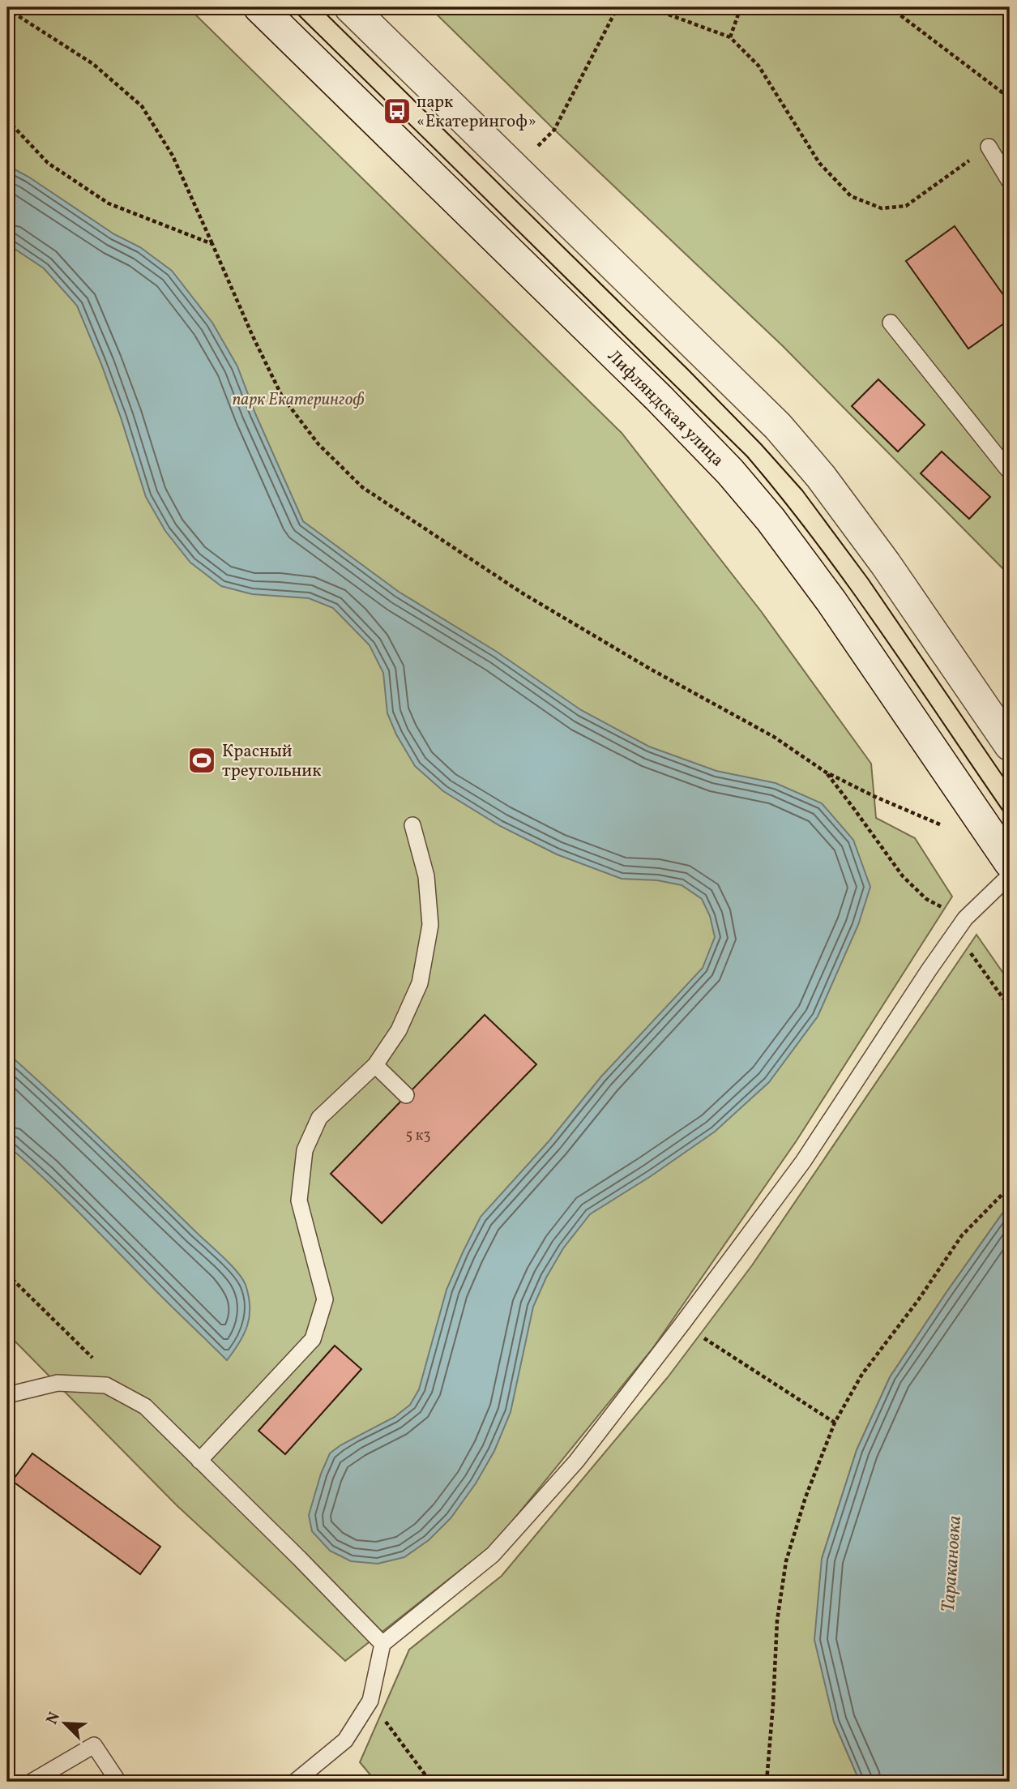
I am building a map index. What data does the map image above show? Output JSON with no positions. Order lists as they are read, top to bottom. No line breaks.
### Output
{"streets":{"main road":["Лифляндская улица"]},"water":["Таракановка"],"parks":["парк Екатерингоф"],"places":{"bus stop":["парк «Екатерингоф»"],"sports":["Красный треугольник"]},"house_numbers":["5 к3"],"north":"top left"}
